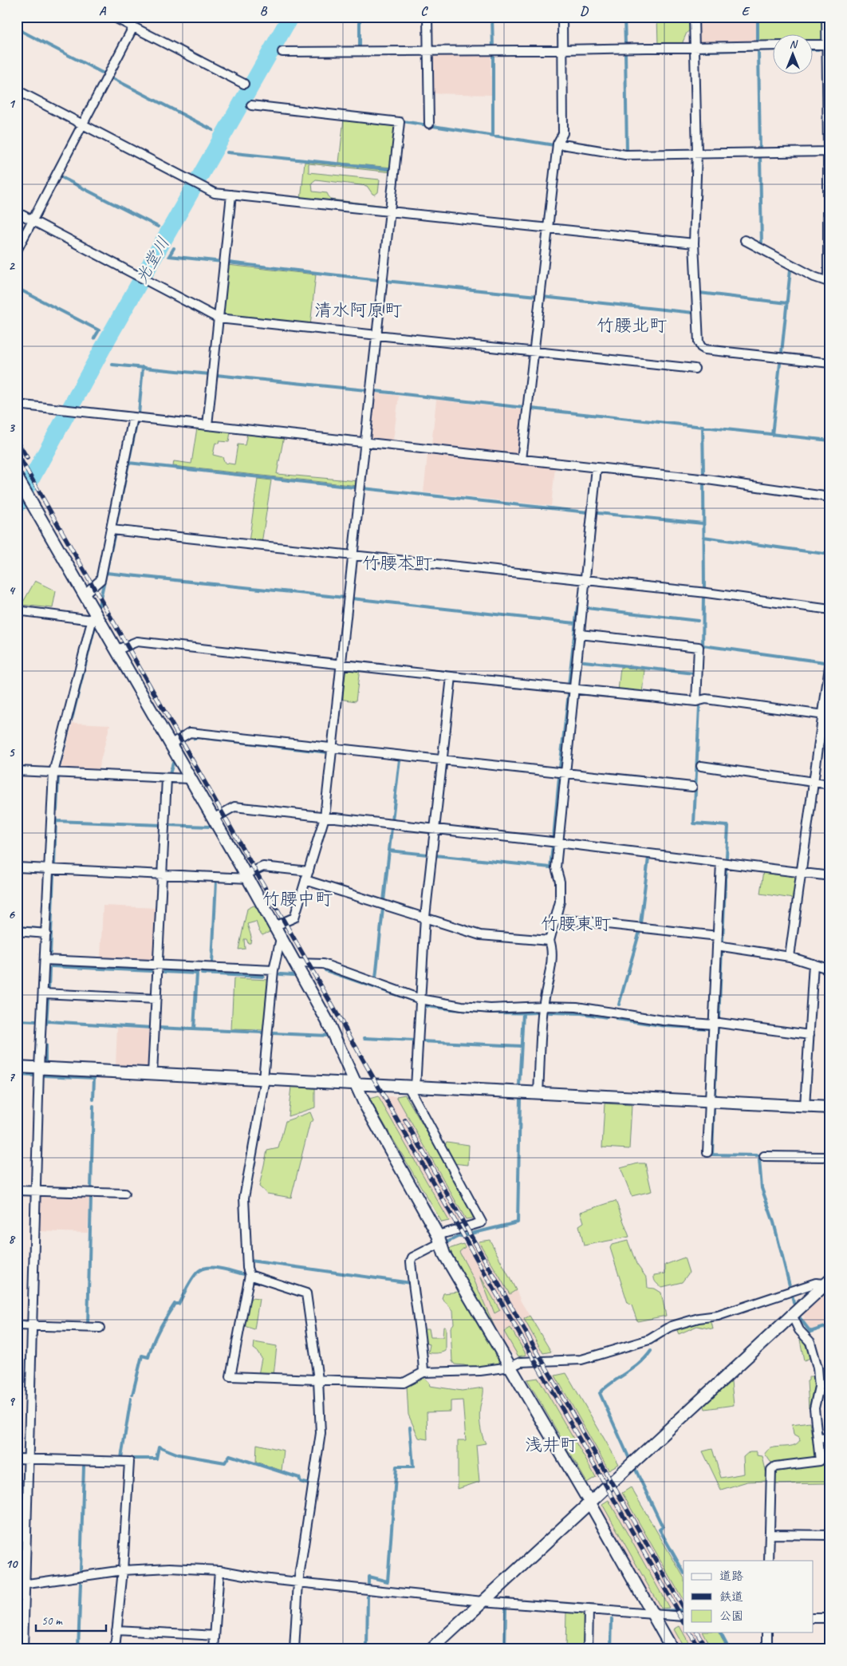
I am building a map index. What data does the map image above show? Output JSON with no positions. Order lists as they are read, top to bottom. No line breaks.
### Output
{"districts":["清水阿原町","竹腰北町","竹腰本町","竹腰中町","竹腰東町","浅井町"],"water":["光堂川"],"legend":["道路","鉄道","公園"],"scale_bar":"50 m","north":"top","grid":{"columns":["A","B","C","D","E"],"rows":["1","2","3","4","5","6","7","8","9","10"]}}
